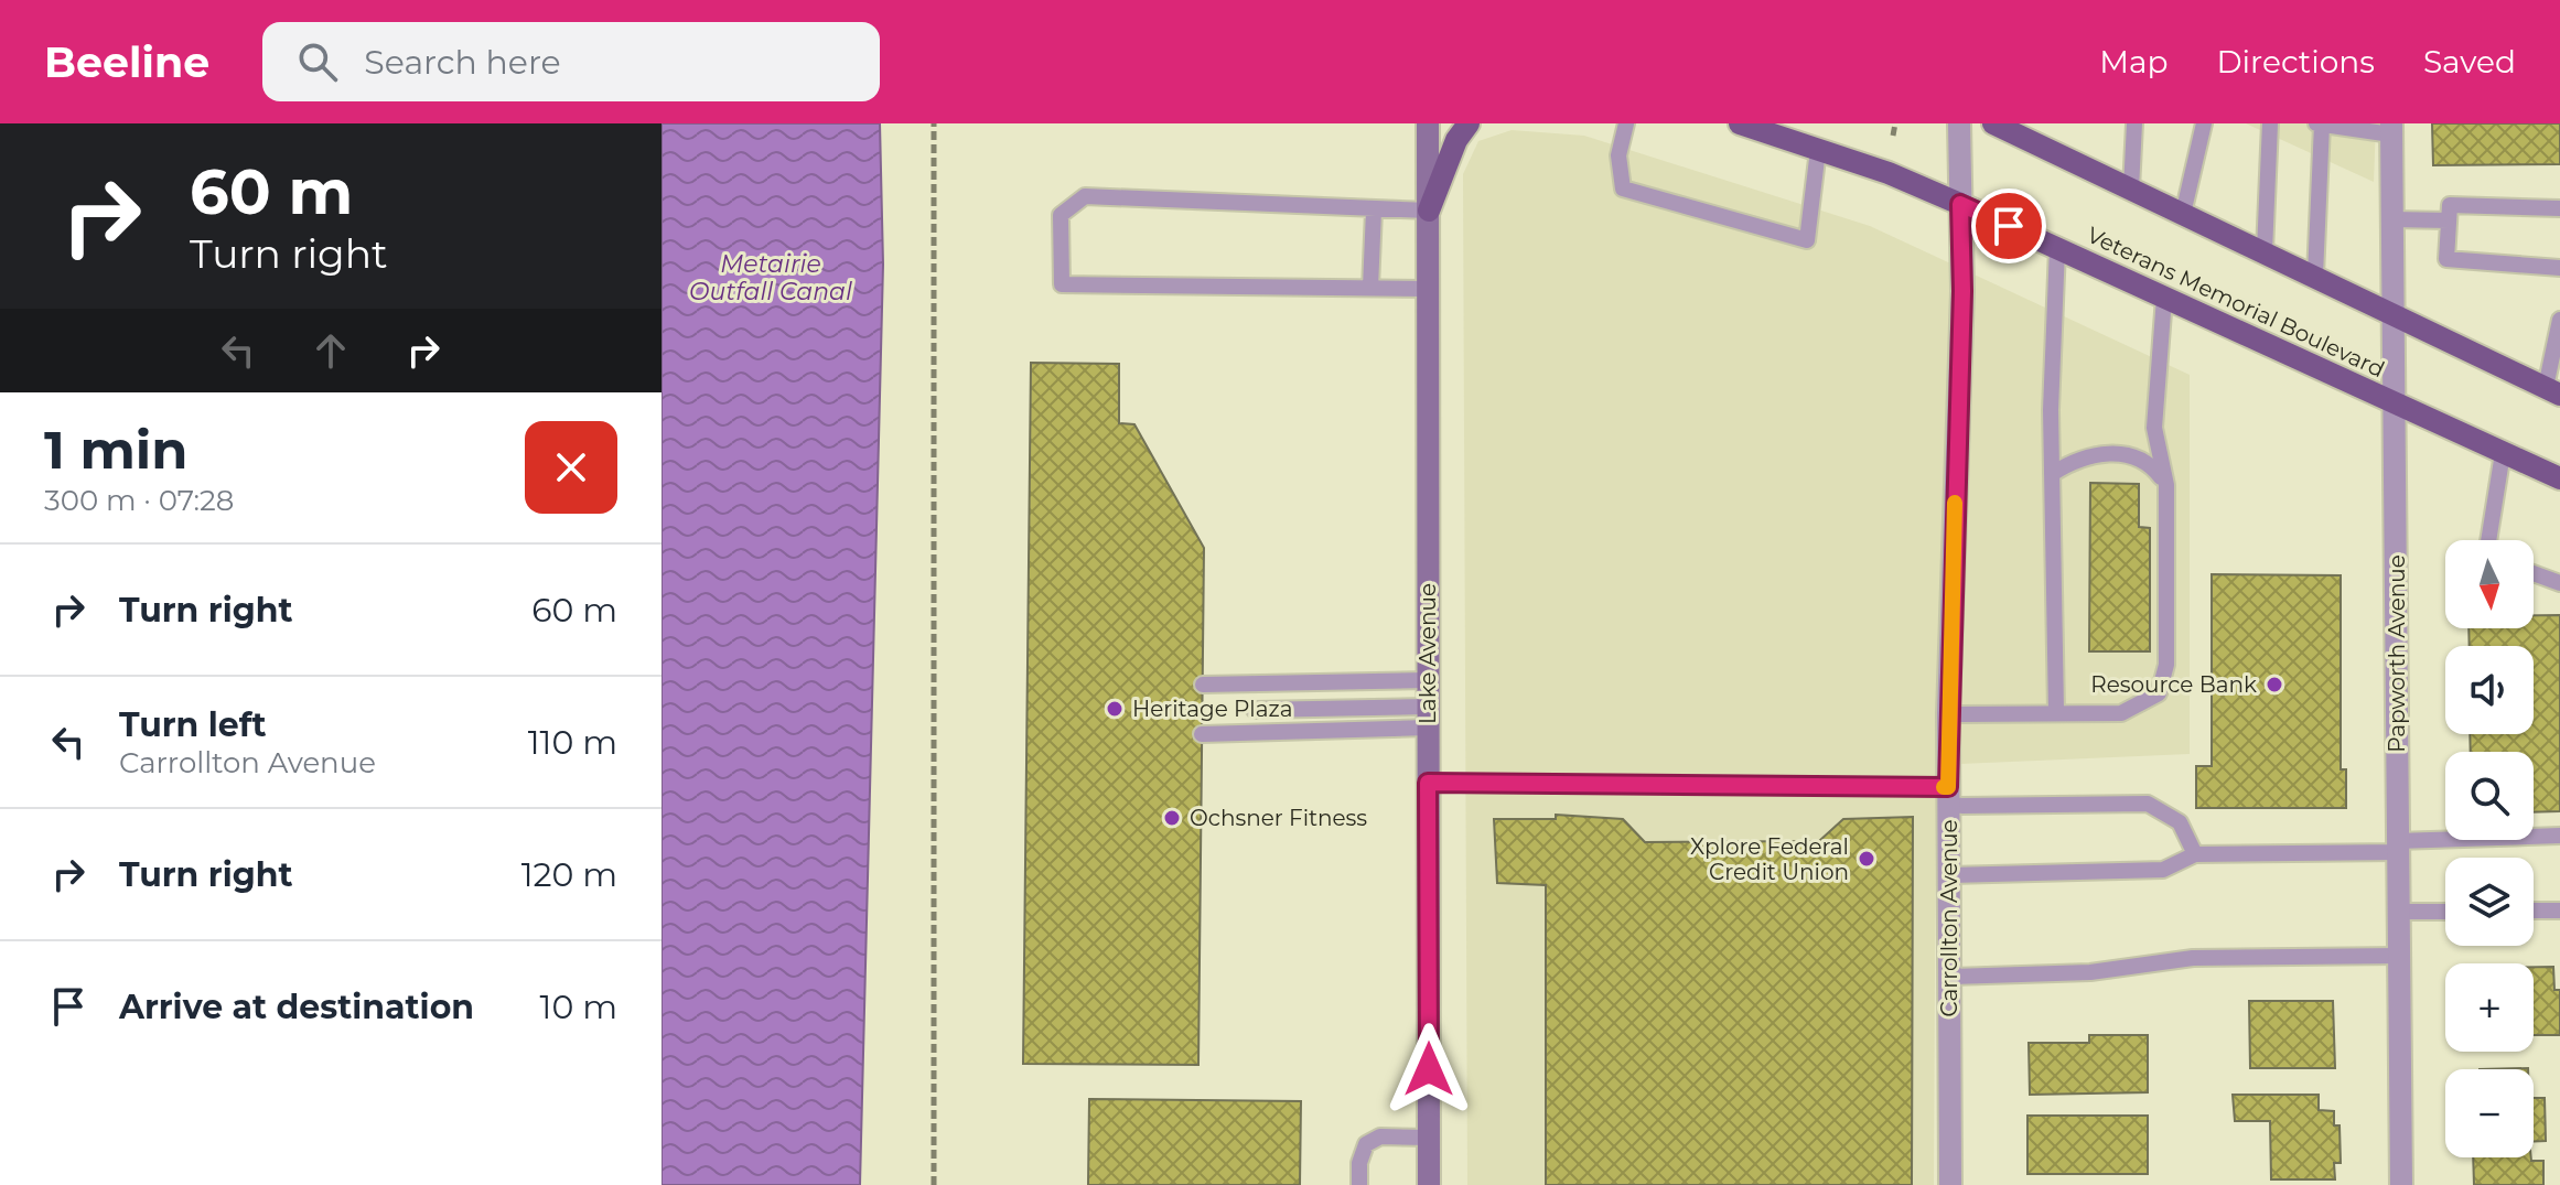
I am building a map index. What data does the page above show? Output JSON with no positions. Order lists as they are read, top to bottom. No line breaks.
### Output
{"streets":{"main road":["Veterans Memorial Boulevard"],"street":["Lake Avenue","Papworth Avenue","Carrollton Avenue"]},"crossings":[["Veterans Memorial Boulevard","Papworth Avenue"],["Veterans Memorial Boulevard","Carrollton Avenue"]],"water":["Metairie Outfall Canal"],"places":["Resource Bank","Heritage Plaza","Ochsner Fitness","Xplore Federal Credit Union"],"north":"bottom","page":{"header":"Beeline","search":"Search here","nav":["Map","Directions","Saved"],"turn":["60 m","Turn right"],"heading":["1 min","300 m · 07:28"],"map_buttons":["+","−"],"list":[{"name":"Turn right","value":"60 m"},{"name":"Turn left","note":"Carrollton Avenue","value":"110 m"},{"name":"Turn right","value":"120 m"},{"name":"Arrive at destination","value":"10 m"}]}}
